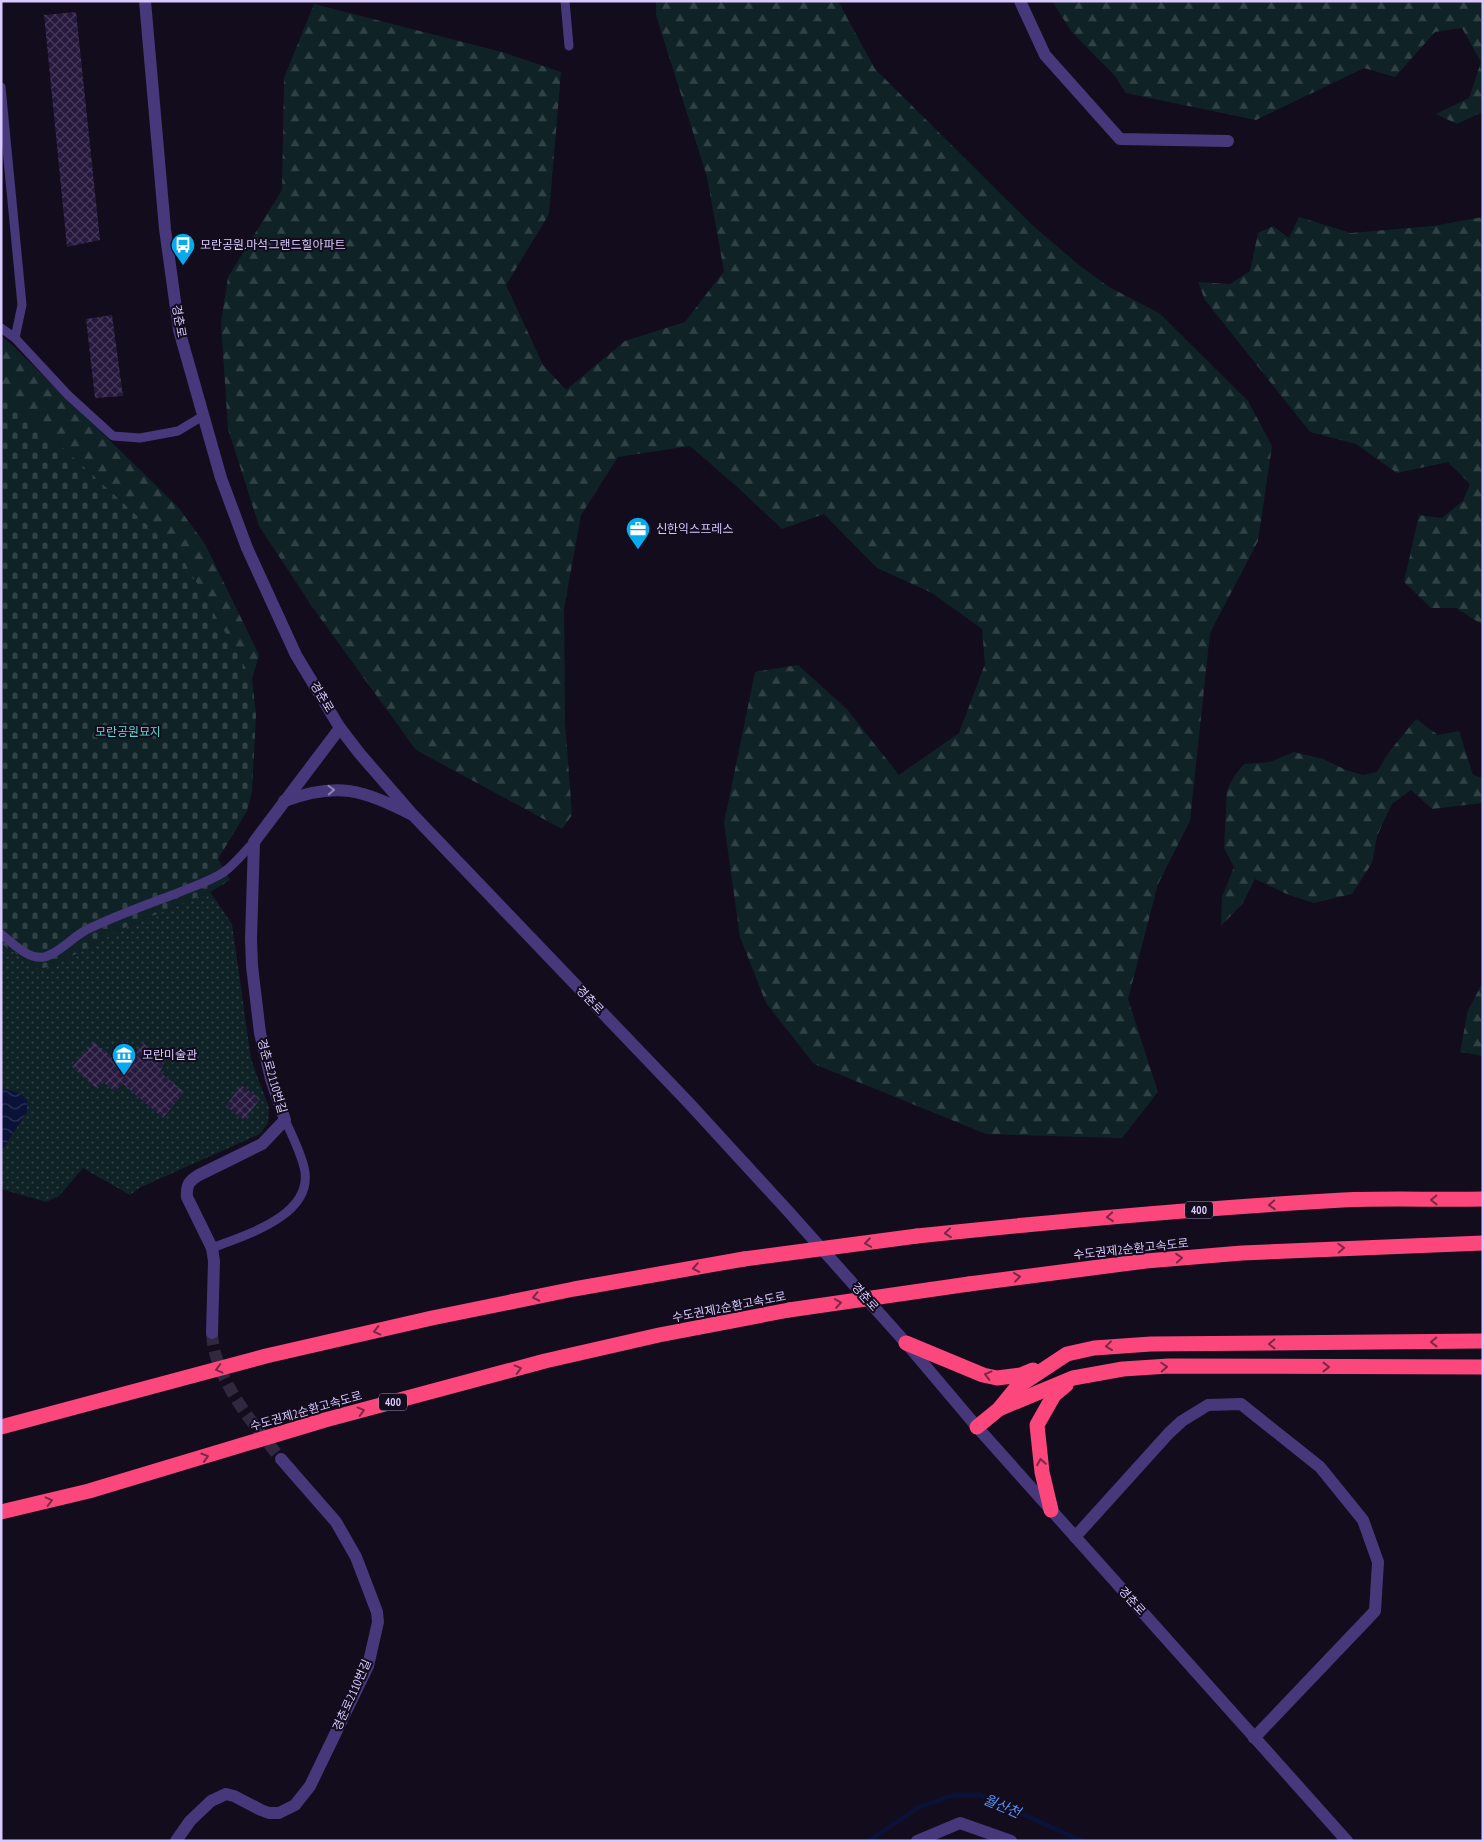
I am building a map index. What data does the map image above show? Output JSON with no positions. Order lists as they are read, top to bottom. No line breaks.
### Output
{"streets":{"highway":["400","수도권제2순환고속도로"],"street":["경춘로","경춘로2110번길"]},"water":["월산천"],"parks":["모란공원묘지"],"places":{"bus stop":["모란공원.마석그랜드힐아파트"],"office":["신한익스프레스"],"museum":["모란미술관"]}}
